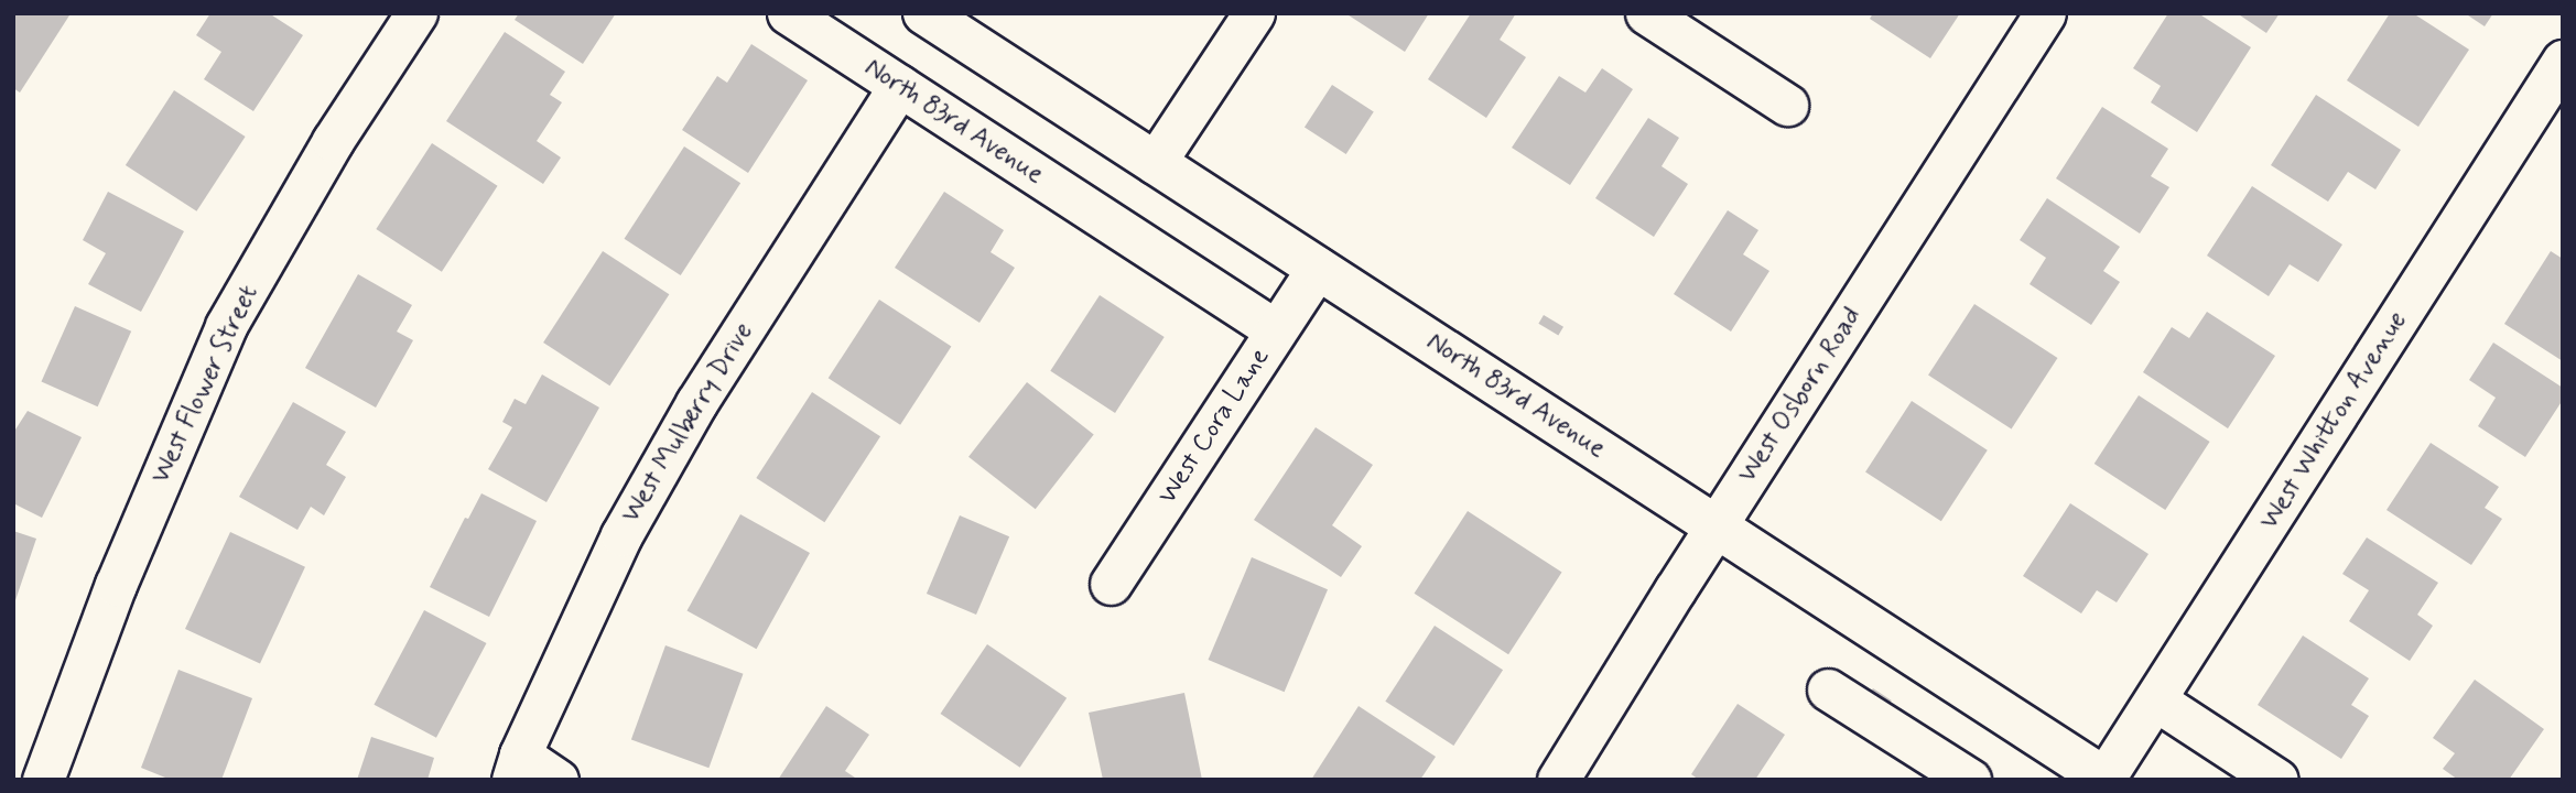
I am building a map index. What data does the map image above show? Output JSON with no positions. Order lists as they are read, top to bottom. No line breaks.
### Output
{"streets":{"main road":["North 83rd Avenue"],"street":["West Flower Street","West Osborn Road","West Whitton Avenue","West Mulberry Drive","West Cora Lane"]},"crossings":[["North 83rd Avenue","West Osborn Road"],["North 83rd Avenue","West Whitton Avenue"],["North 83rd Avenue","West Mulberry Drive"],["North 83rd Avenue","West Cora Lane"]]}
